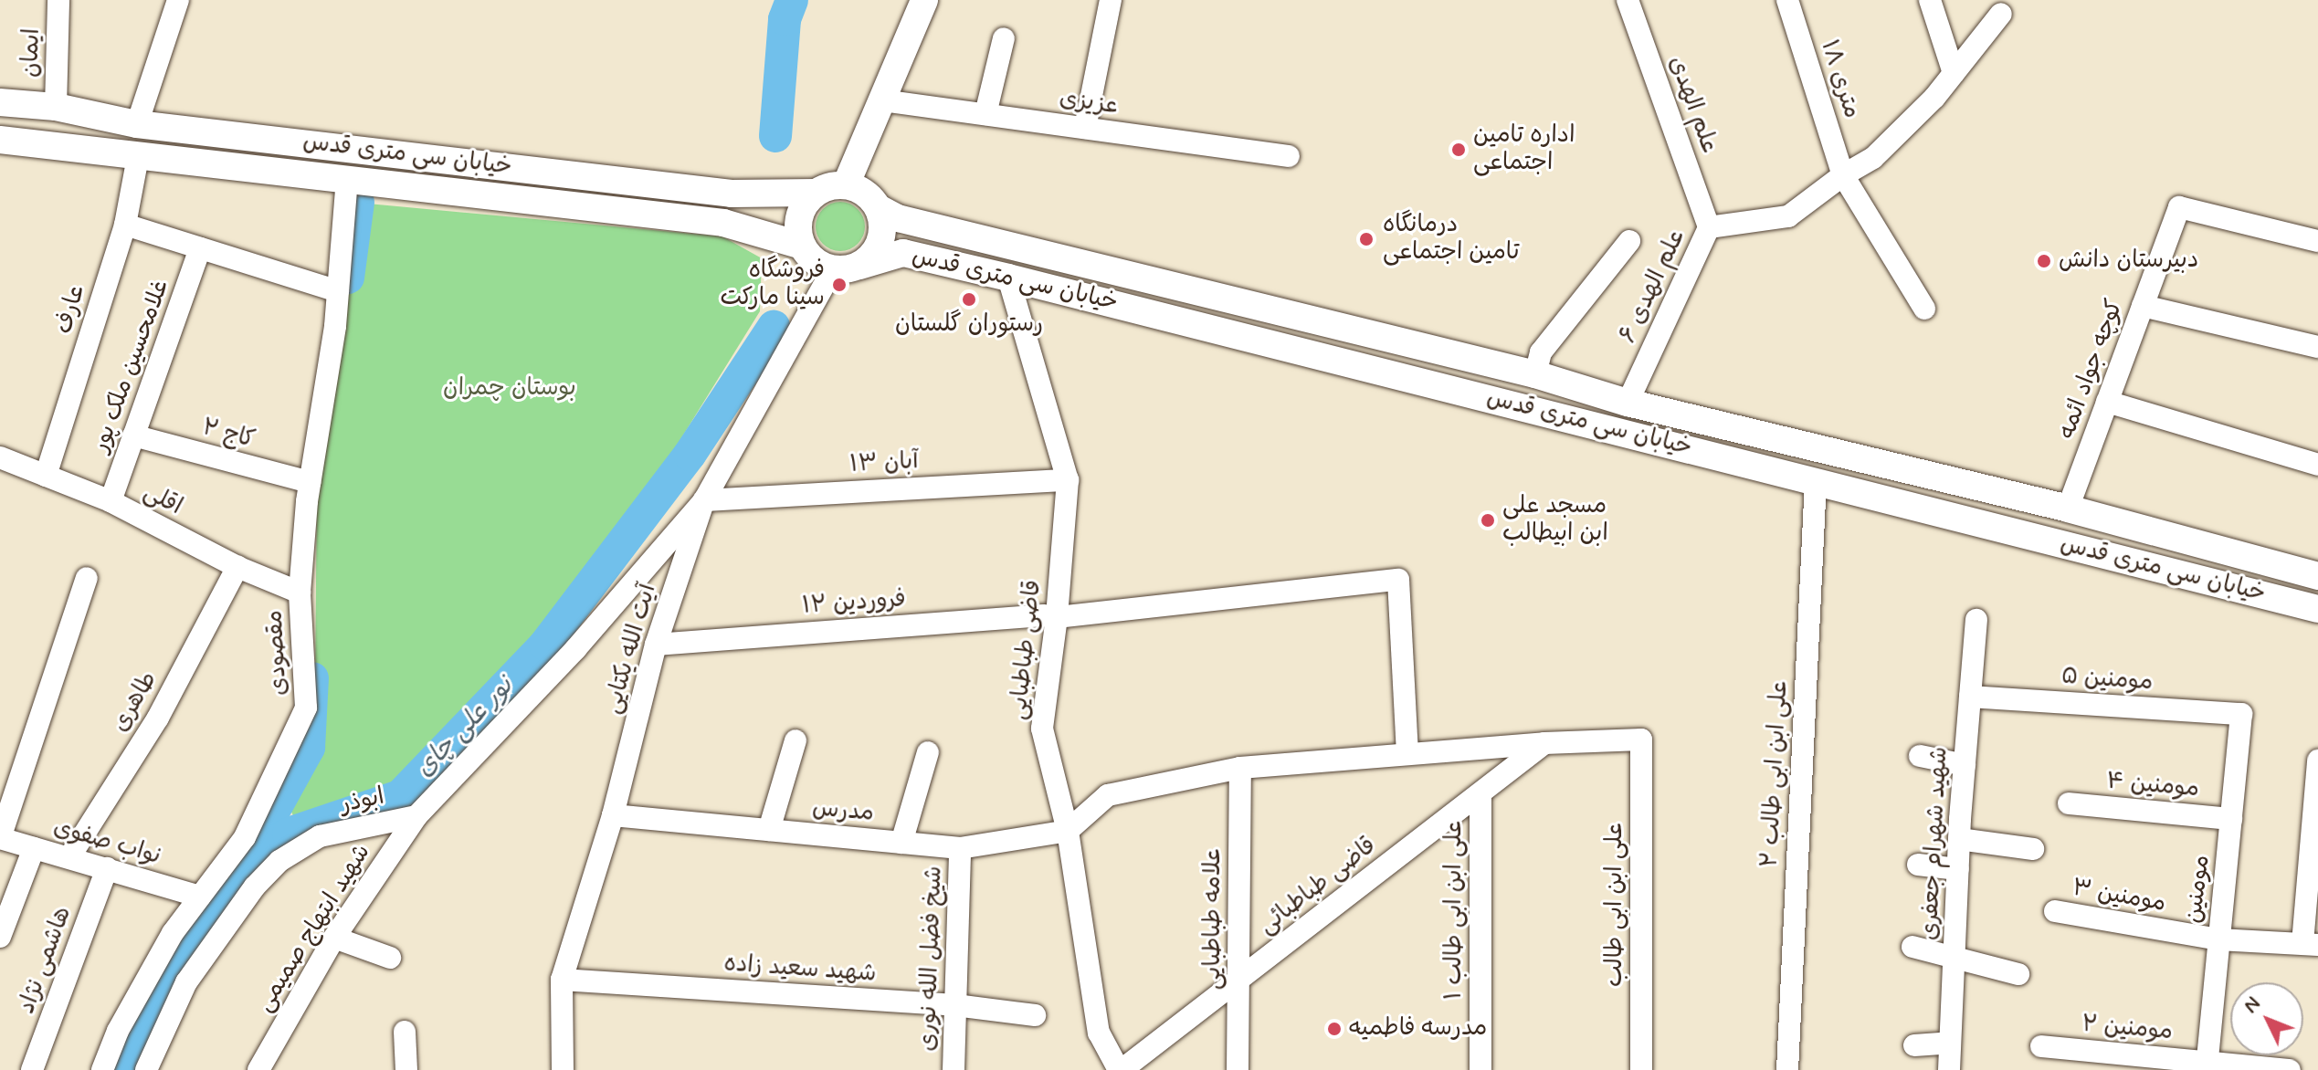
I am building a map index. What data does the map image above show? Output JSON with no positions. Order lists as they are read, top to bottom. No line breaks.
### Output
{"streets":{"main road":["خیابان سی متری قدس"],"street":["ایمان","۱۸ متری","عزیزی","علم الهدی","علم الهدی ۶","عارف","غلامحسین ملک پور","کوچه جواد ائمه","کاج ۲","۱۳ آبان","اقلی","۱۲ فروردین","آیت الله یکتایی","قاضی طباطبایی","مقصودی","۵ مومنین","طاهری","علی ابن ابی طالب ۲","مومنین ۴","ابوذر","مدرس","نواب صفوی","شهید شهرام جعفری","قاضی طباطبائی","مومنین","مومنین ۳","علی ابن ابی طالب","علی ابن ابی طالب ۱","علامه طباطبایی","شهید ابتهاج صمیمی","شیخ فضل الله نوری","هاشمی نژاد","شهید سعید زاده","مومنین ۲"]},"crossings":[["ایمان","خیابان سی متری قدس"],["۱۸ متری","علم الهدی ۶"],["علم الهدی","علم الهدی ۶"],["خیابان سی متری قدس","علم الهدی ۶"],["خیابان سی متری قدس","عارف"],["خیابان سی متری قدس","کوچه جواد ائمه"],["خیابان سی متری قدس","آیت الله یکتایی"],["خیابان سی متری قدس","قاضی طباطبایی"],["خیابان سی متری قدس","مقصودی"],["خیابان سی متری قدس","علی ابن ابی طالب ۲"],["عارف","اقلی"],["غلامحسین ملک پور","کاج ۲"],["غلامحسین ملک پور","اقلی"],["کاج ۲","مقصودی"],["۱۳ آبان","آیت الله یکتایی"],["۱۳ آبان","قاضی طباطبایی"],["۱۳ آبان","ابوذر"],["اقلی","مقصودی"],["اقلی","طاهری"],["۱۲ فروردین","آیت الله یکتایی"],["۱۲ فروردین","قاضی طباطبایی"],["آیت الله یکتایی","ابوذر"],["آیت الله یکتایی","مدرس"],["آیت الله یکتایی","شهید سعید زاده"],["قاضی طباطبایی","مدرس"],["قاضی طباطبایی","قاضی طباطبائی"],["مقصودی","نواب صفوی"],["۵ مومنین","شهید شهرام جعفری"],["۵ مومنین","مومنین"],["طاهری","نواب صفوی"],["مومنین ۴","مومنین"],["ابوذر","شهید ابتهاج صمیمی"],["مدرس","شیخ فضل الله نوری"],["نواب صفوی","هاشمی نژاد"],["قاضی طباطبائی","علی ابن ابی طالب"],["قاضی طباطبائی","علی ابن ابی طالب ۱"],["قاضی طباطبائی","علامه طباطبایی"],["مومنین","مومنین ۳"],["مومنین","مومنین ۲"],["شیخ فضل الله نوری","شهید سعید زاده"]],"water":["نور علی چای"],"parks":["بوستان چمران"],"places":["اداره تامین اجتماعی","درمانگاه تامین اجتماعی","دبیرستان دانش","فروشگاه سینا مارکت","رستوران گلستان","مسجد علی ابن ابیطالب","مدرسه فاطمیه"],"north":"top left"}
